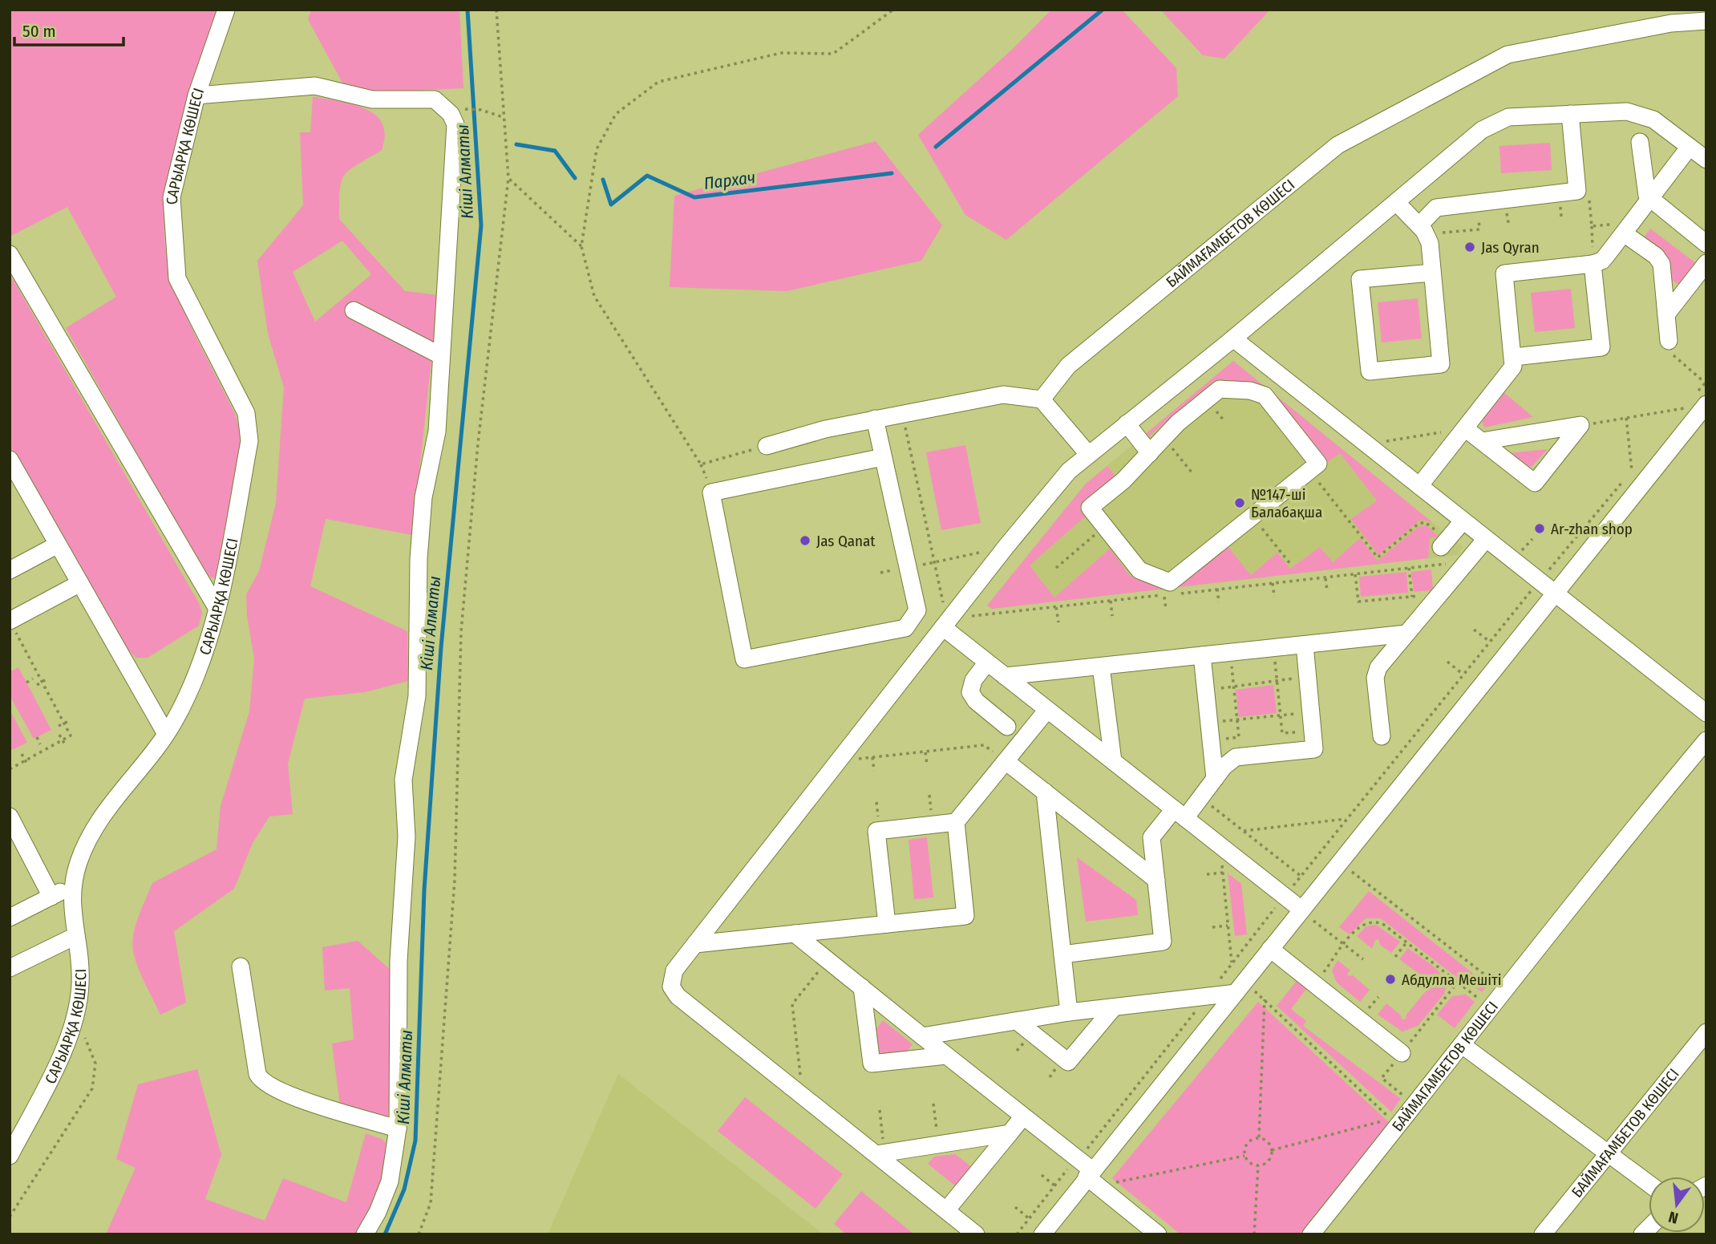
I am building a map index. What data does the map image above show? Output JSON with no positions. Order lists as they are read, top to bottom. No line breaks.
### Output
{"streets":{"street":["САРЫАРҚА КӨШЕСІ","БАЙМАҒАМБЕТОВ КӨШЕСІ","БАЙМАГАМБЕТОВ КӨШЕСІ"]},"water":["Кіші Алматы","Пархач"],"places":["Jas Qyran","№147-ші Балабақша","Ar-zhan shop","Jas Qanat","Абдулла Мешіті"],"scale_bar":"50 m","north":"bottom"}
